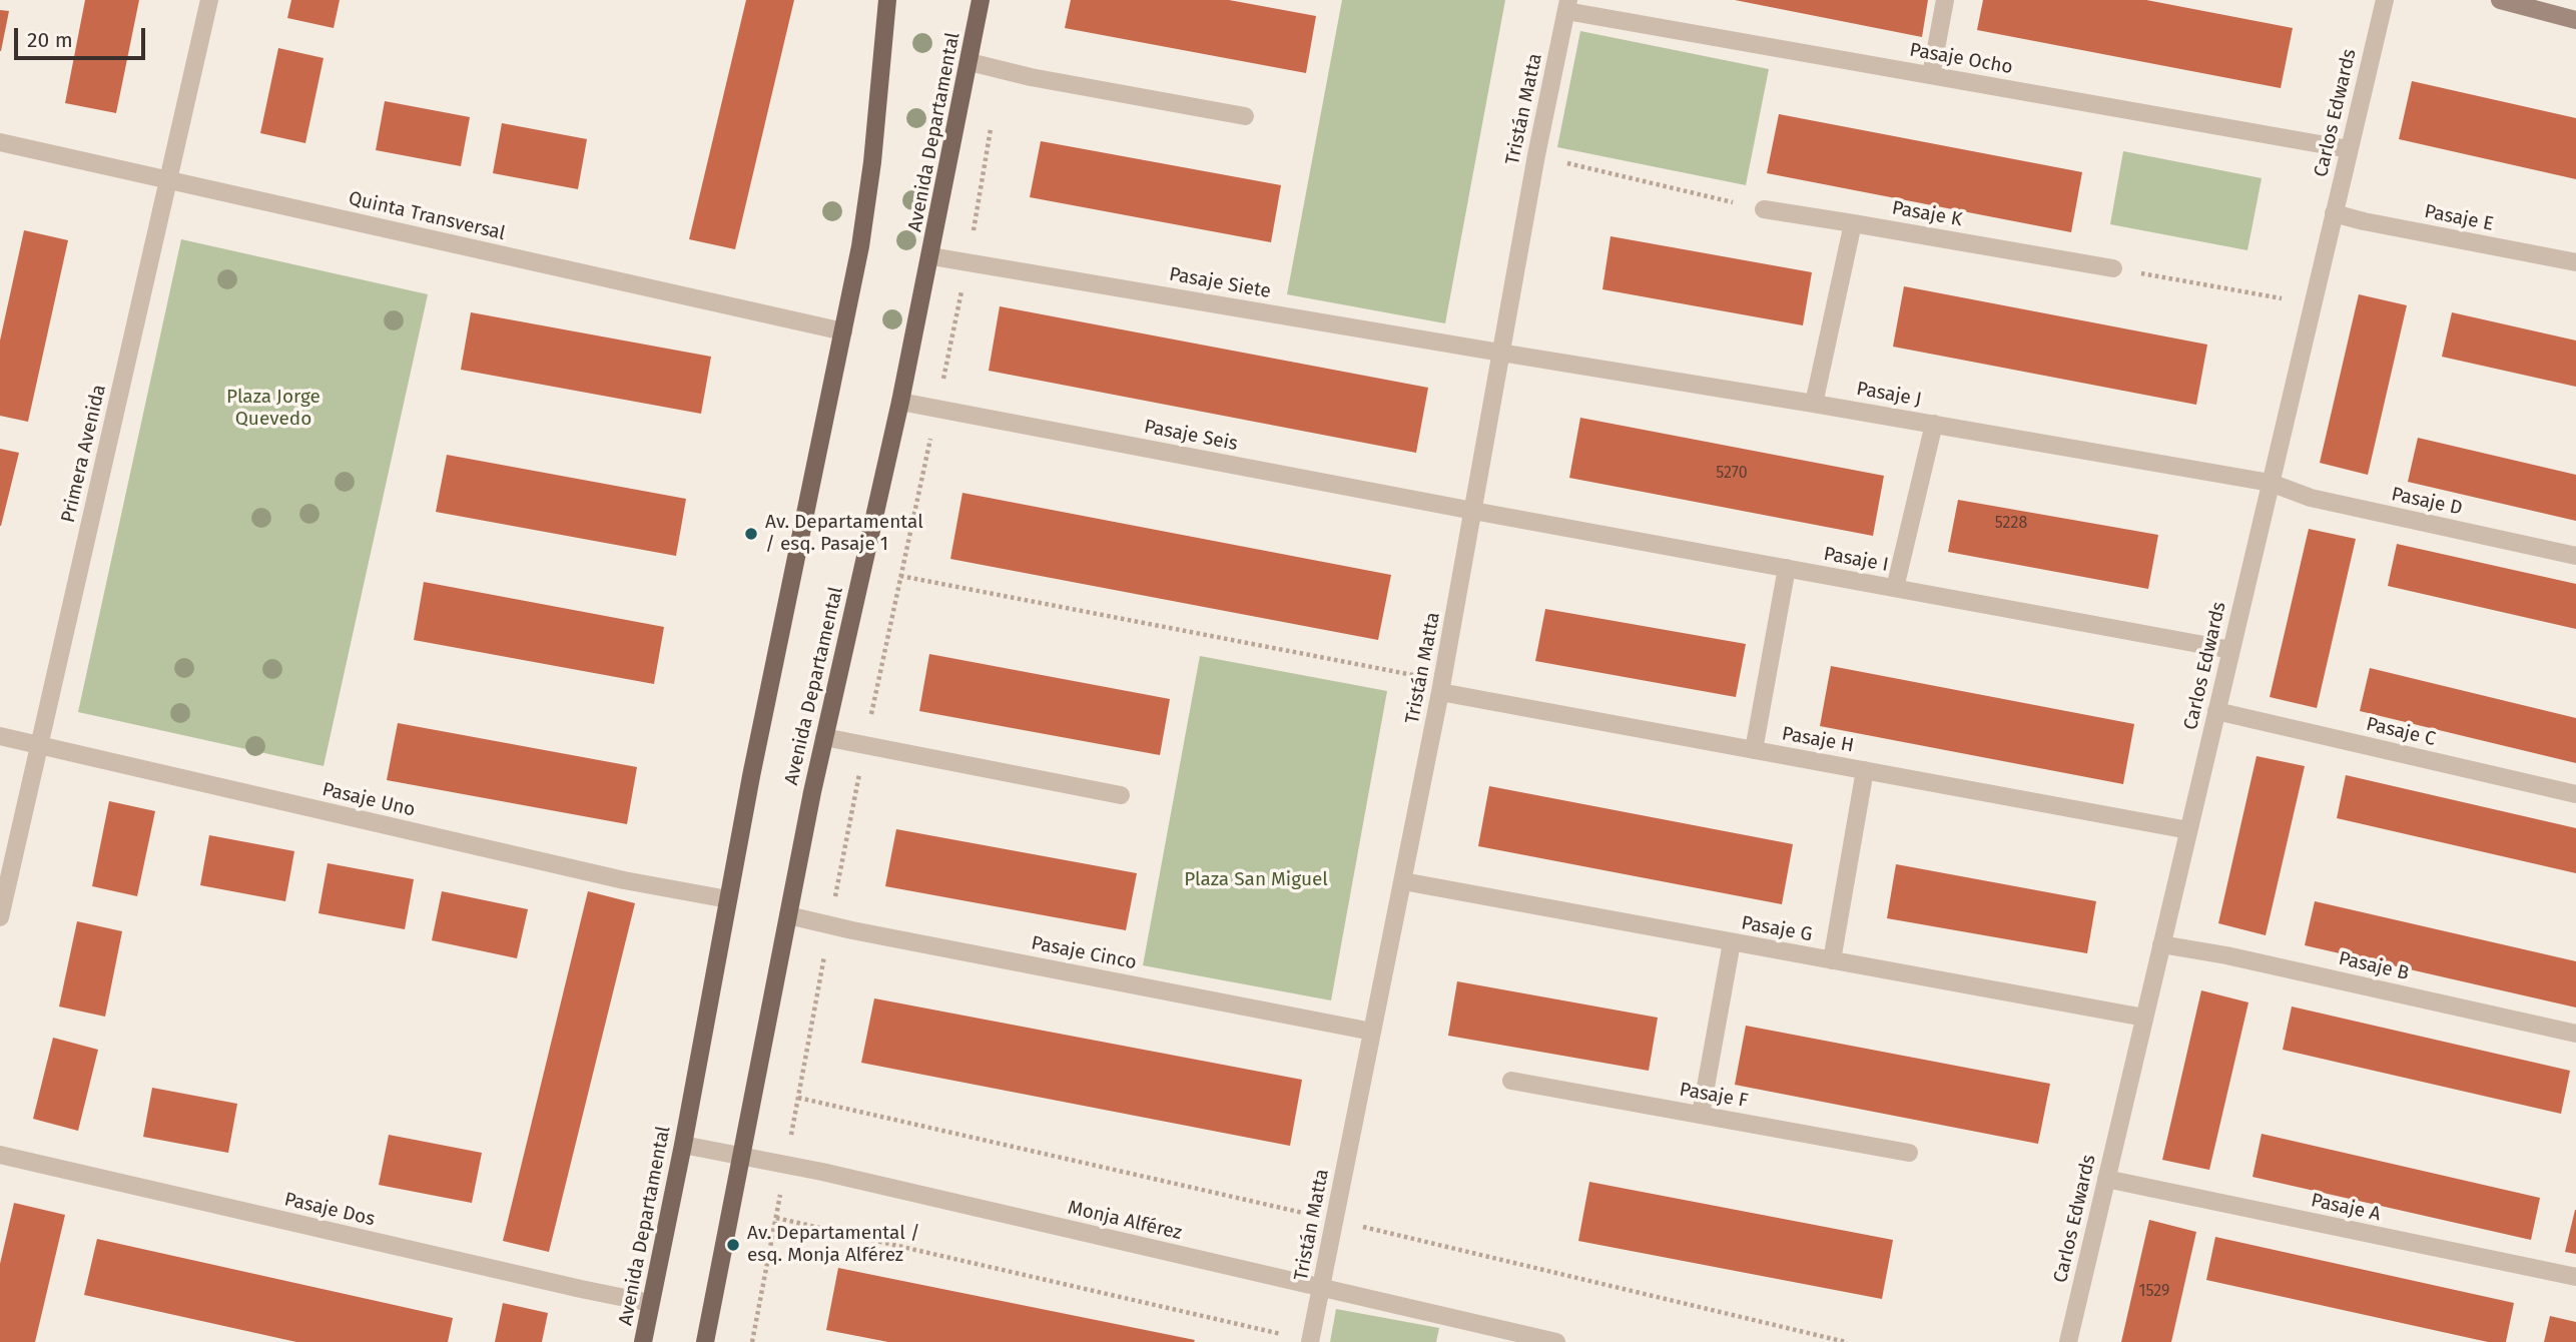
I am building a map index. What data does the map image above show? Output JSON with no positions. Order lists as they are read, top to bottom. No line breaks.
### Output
{"streets":{"main road":["Avenida Departamental"],"street":["Pasaje Ocho","Tristán Matta","Carlos Edwards","Pasaje K","Quinta Transversal","Pasaje E","Pasaje Siete","Pasaje J","Pasaje Seis","Primera Avenida","Pasaje D","Pasaje I","Pasaje C","Pasaje H","Pasaje Uno","Pasaje G","Pasaje Cinco","Pasaje B","Pasaje F","Pasaje A","Pasaje Dos","Monja Alférez"]},"crossings":[["Pasaje Ocho","Tristán Matta"],["Pasaje Ocho","Carlos Edwards"],["Tristán Matta","Pasaje Siete"],["Tristán Matta","Pasaje J"],["Tristán Matta","Pasaje Seis"],["Tristán Matta","Pasaje I"],["Tristán Matta","Pasaje H"],["Tristán Matta","Pasaje G"],["Tristán Matta","Pasaje Cinco"],["Tristán Matta","Monja Alférez"],["Carlos Edwards","Pasaje E"],["Carlos Edwards","Pasaje J"],["Carlos Edwards","Pasaje D"],["Carlos Edwards","Pasaje I"],["Carlos Edwards","Pasaje C"],["Carlos Edwards","Pasaje H"],["Carlos Edwards","Pasaje G"],["Carlos Edwards","Pasaje B"],["Carlos Edwards","Pasaje A"],["Avenida Departamental","Quinta Transversal"],["Avenida Departamental","Pasaje Siete"],["Avenida Departamental","Pasaje Seis"],["Avenida Departamental","Pasaje Uno"],["Avenida Departamental","Pasaje Cinco"],["Avenida Departamental","Pasaje Dos"],["Avenida Departamental","Monja Alférez"],["Quinta Transversal","Primera Avenida"],["Pasaje Siete","Pasaje J"],["Pasaje J","Pasaje D"],["Pasaje Seis","Pasaje I"],["Primera Avenida","Pasaje Uno"]],"parks":["Plaza Jorge Quevedo","Plaza San Miguel"],"places":["Av. Departamental / esq. Pasaje 1","Av. Departamental / esq. Monja Alférez"],"house_numbers":["5270","5228","1529"],"scale_bar":"20 m"}
